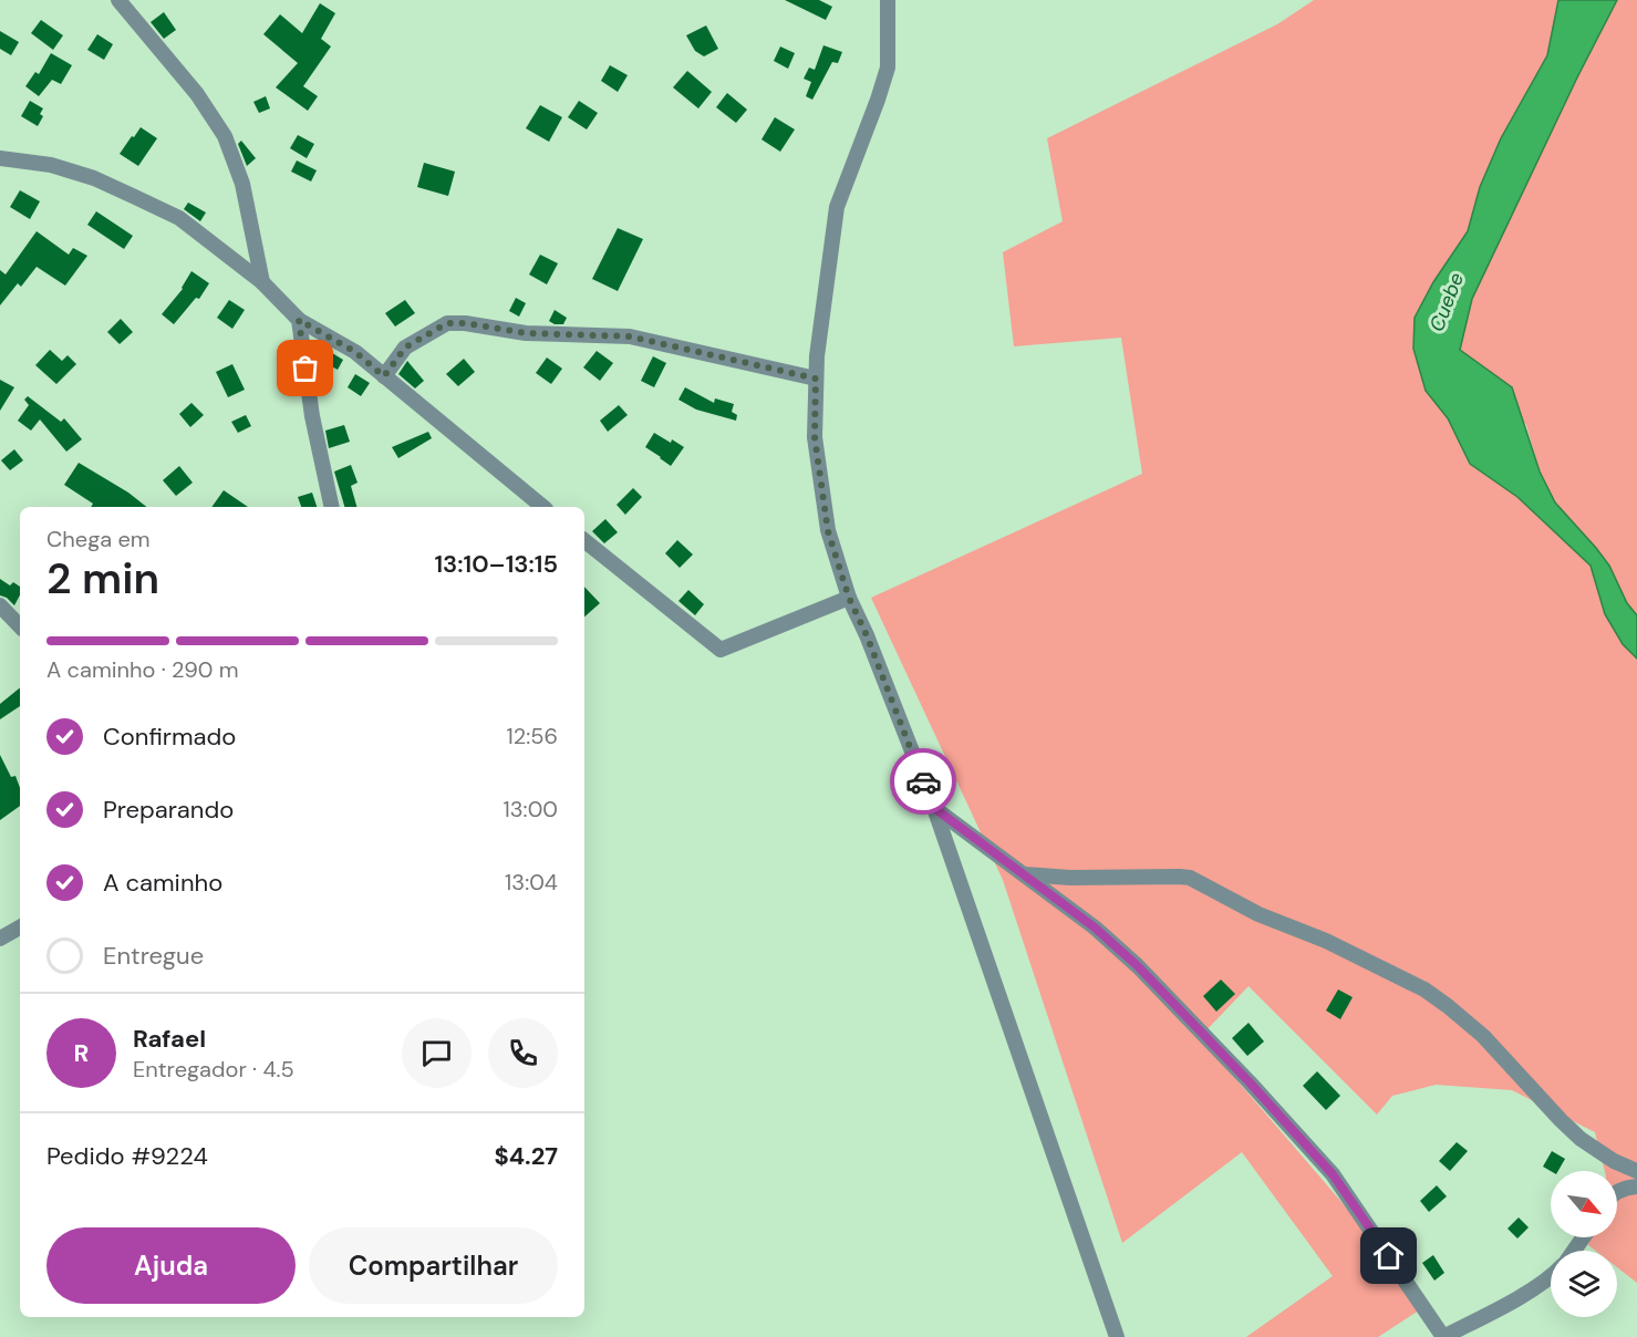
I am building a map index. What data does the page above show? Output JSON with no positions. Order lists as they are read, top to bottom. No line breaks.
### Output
{"water":["Cuebe"],"north":"bottom right","page":{"heading":["2 min","Chega em","13:10–13:15"],"panel":["Rafael","Entregador · 4.5","Pedido #9224","$4.27"],"bar":"A caminho · 290 m","list":[["Confirmado","12:56"],["Preparando","13:00"],["A caminho","13:04"],"Entregue"],"round":"R","buttons":["Ajuda","Compartilhar"]}}
